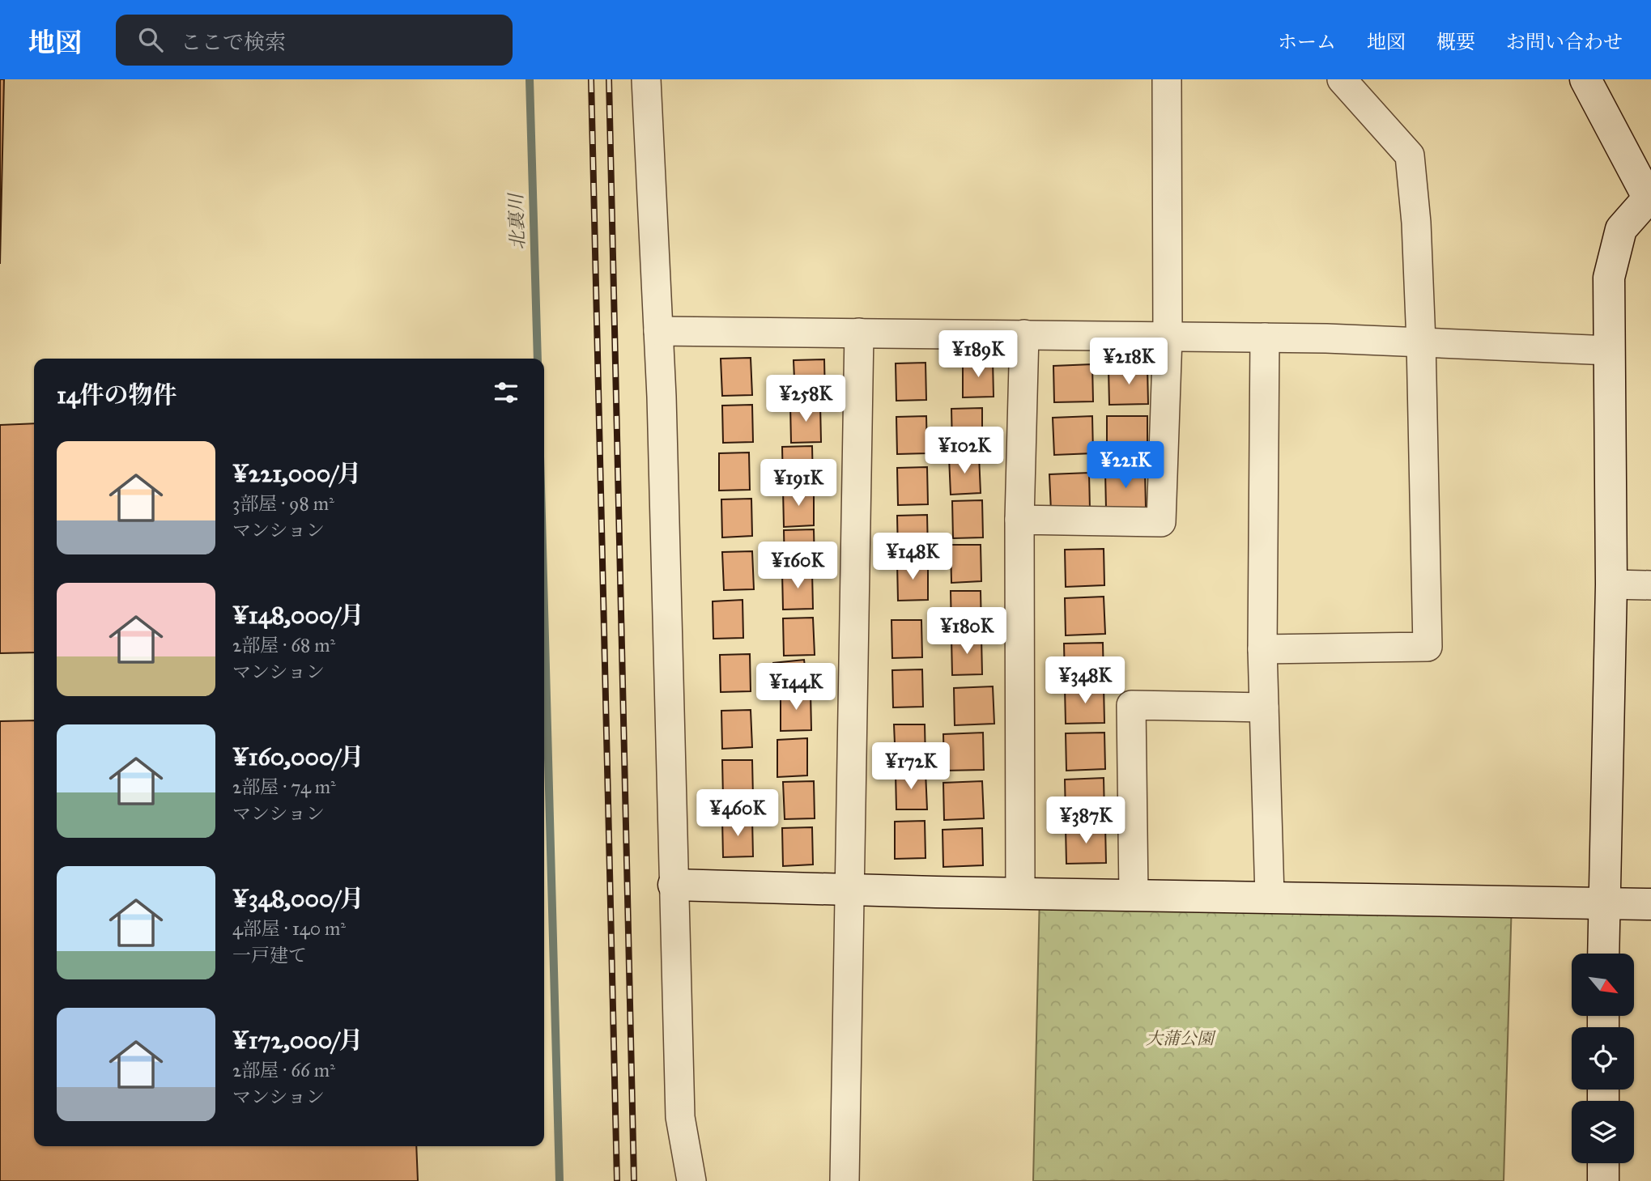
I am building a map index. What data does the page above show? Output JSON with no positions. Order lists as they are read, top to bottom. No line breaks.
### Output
{"water":["北裏川"],"parks":["大蒲公園"],"north":"bottom right","page":{"header":"地図","search":"ここで検索","nav":["ホーム","地図","概要","お問い合わせ"],"price":["¥189K","¥218K","¥258K","¥102K","¥221K","¥191K","¥148K","¥160K","¥180K","¥348K","¥144K","¥172K","¥460K","¥387K"],"heading":"14件の物件","list":[{"name":"¥221,000/月","note":"3部屋 · 98 m² · マンション"},{"name":"¥148,000/月","note":"2部屋 · 68 m² · マンション"},{"name":"¥160,000/月","note":"2部屋 · 74 m² · マンション"},{"name":"¥348,000/月","note":"4部屋 · 140 m² · 一戸建て"},{"name":"¥172,000/月","note":"2部屋 · 66 m² · マンション"}]}}
